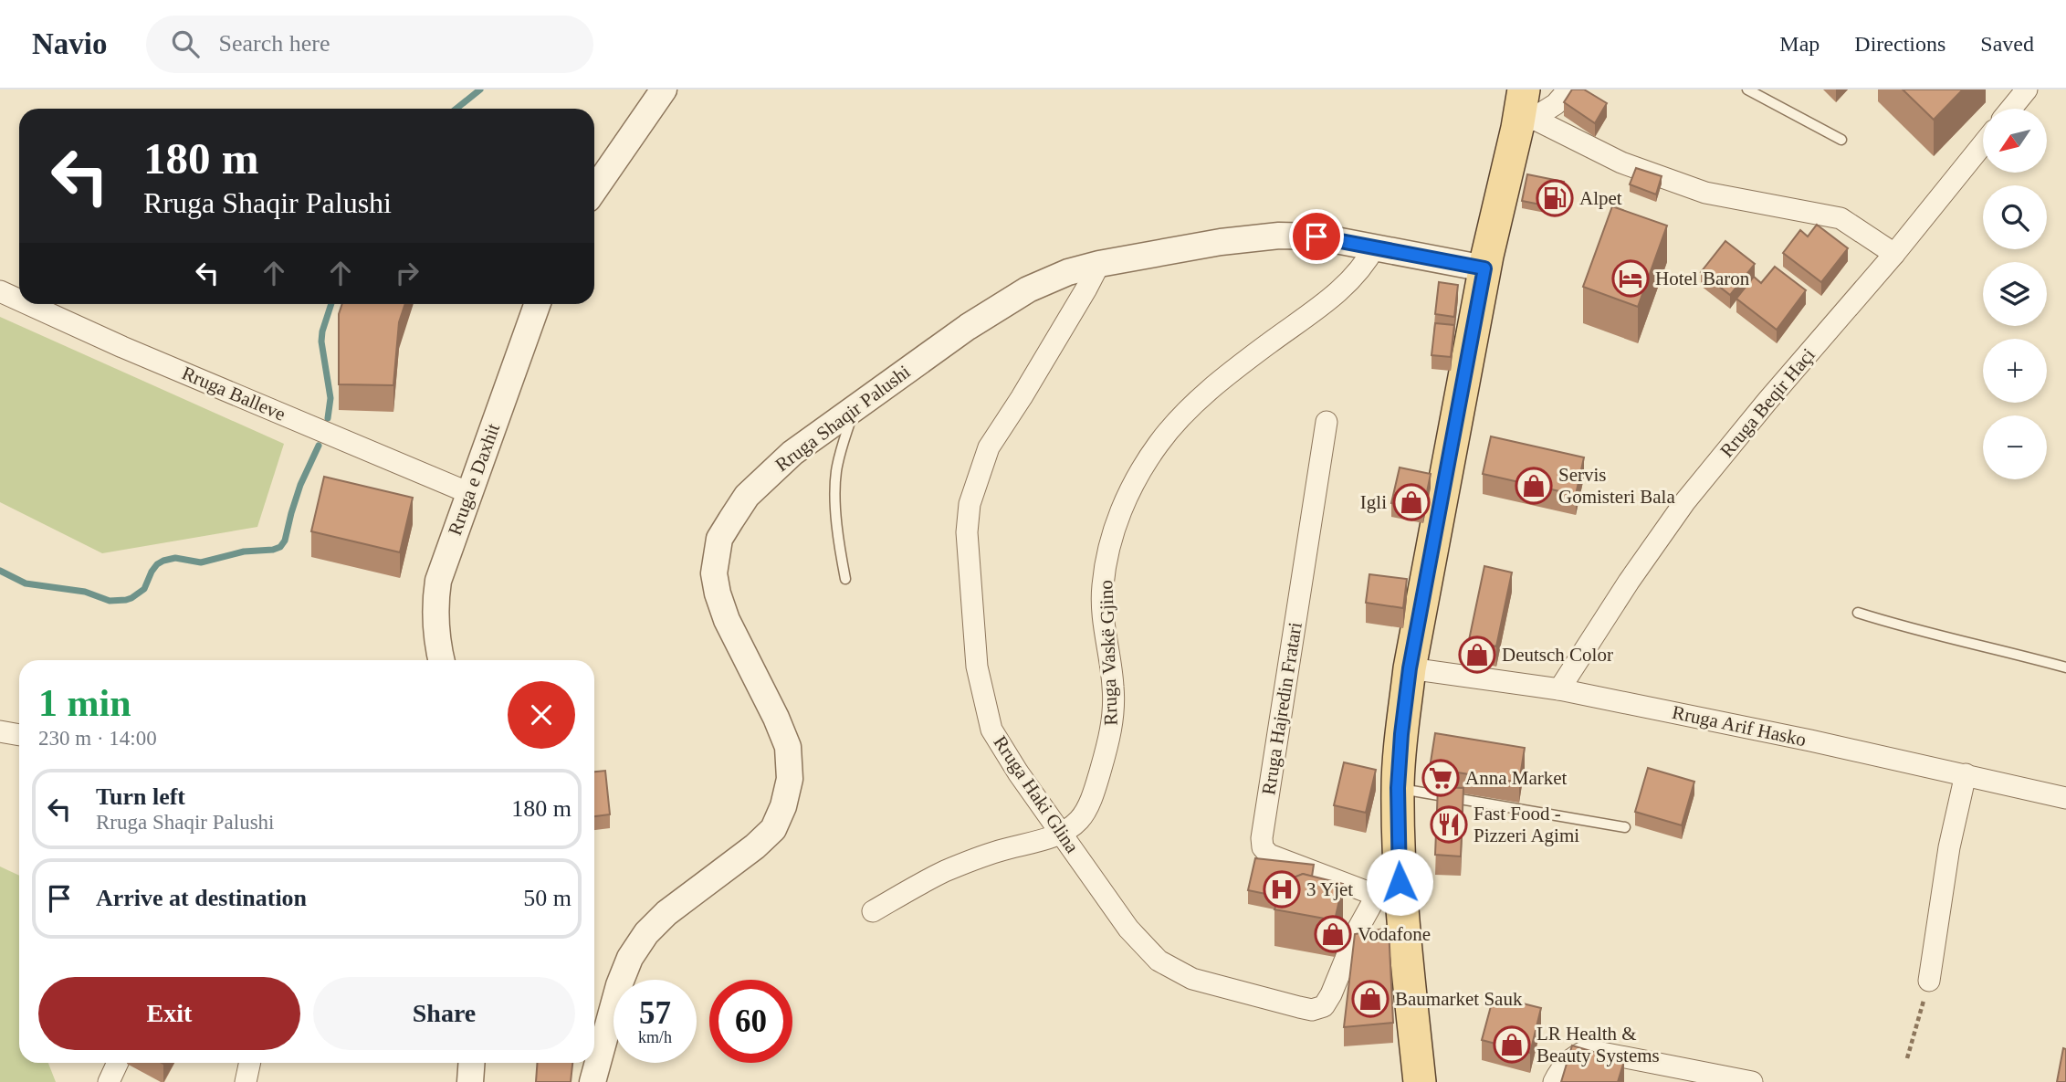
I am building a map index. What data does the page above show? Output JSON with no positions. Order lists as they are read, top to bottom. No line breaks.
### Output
{"streets":{"street":["Rruga Balleve","Rruga Beqir Haçi","Rruga Shaqir Palushi","Rruga e Daxhit","Rruga Vaskë Gjino","Rruga Hajredin Fratari","Rruga Arif Hasko","Rruga Haki Glina"]},"crossings":[["Rruga Balleve","Rruga e Daxhit"],["Rruga Beqir Haçi","Rruga Arif Hasko"],["Rruga Shaqir Palushi","Rruga Vaskë Gjino"],["Rruga Shaqir Palushi","Rruga Haki Glina"],["Rruga Vaskë Gjino","Rruga Haki Glina"],["Rruga Hajredin Fratari","Rruga Haki Glina"]],"places":{"fuel station":["Alpet"],"hotel":["Hotel Baron"],"shop":["Servis Gomisteri Bala","Igli","Deutsch Color","Vodafone","Baumarket Sauk","LR Health & Beauty Systems"],"supermarket":["Anna Market"],"restaurant":["Fast Food - Pizzeri Agimi"],"hospital":["3 Yjet"]},"north":"bottom left","page":{"header":"Navio","search":"Search here","nav":["Map","Directions","Saved"],"map_buttons":["+","−"],"turn":["180 m","Rruga Shaqir Palushi"],"heading":["1 min","230 m · 14:00"],"list":[{"name":"Turn left","note":"Rruga Shaqir Palushi","value":"180 m"},{"name":"Arrive at destination","value":"50 m"}],"buttons":["Exit","Share"],"speed":"57 km/h","limit":"60"}}
